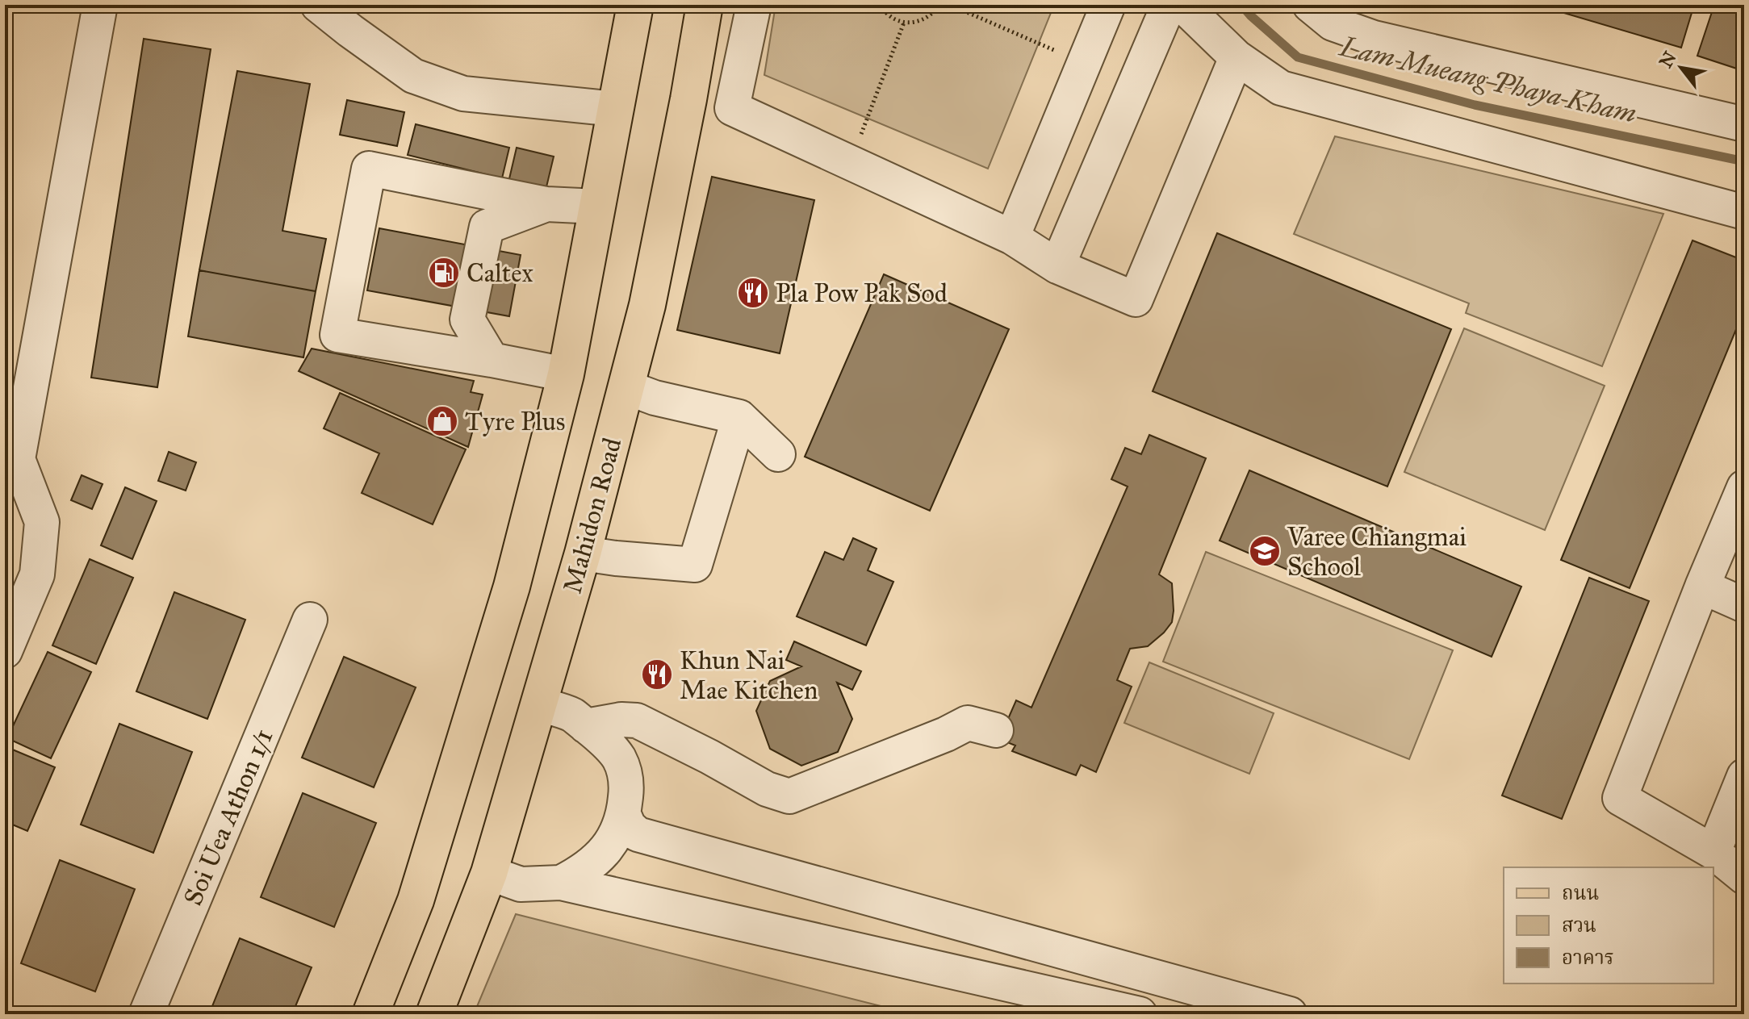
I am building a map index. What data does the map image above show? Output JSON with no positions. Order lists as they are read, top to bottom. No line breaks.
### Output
{"streets":{"main road":["Mahidon Road"],"street":["Soi Uea Athon 1/1"]},"water":["Lam Mueang Phaya Kham"],"places":{"fuel station":["Caltex"],"restaurant":["Pla Pow Pak Sod","Khun Nai Mae Kitchen"],"shop":["Tyre Plus"],"school or university":["Varee Chiangmai School"]},"legend":["ถนน","สวน","อาคาร"],"north":"top left"}
